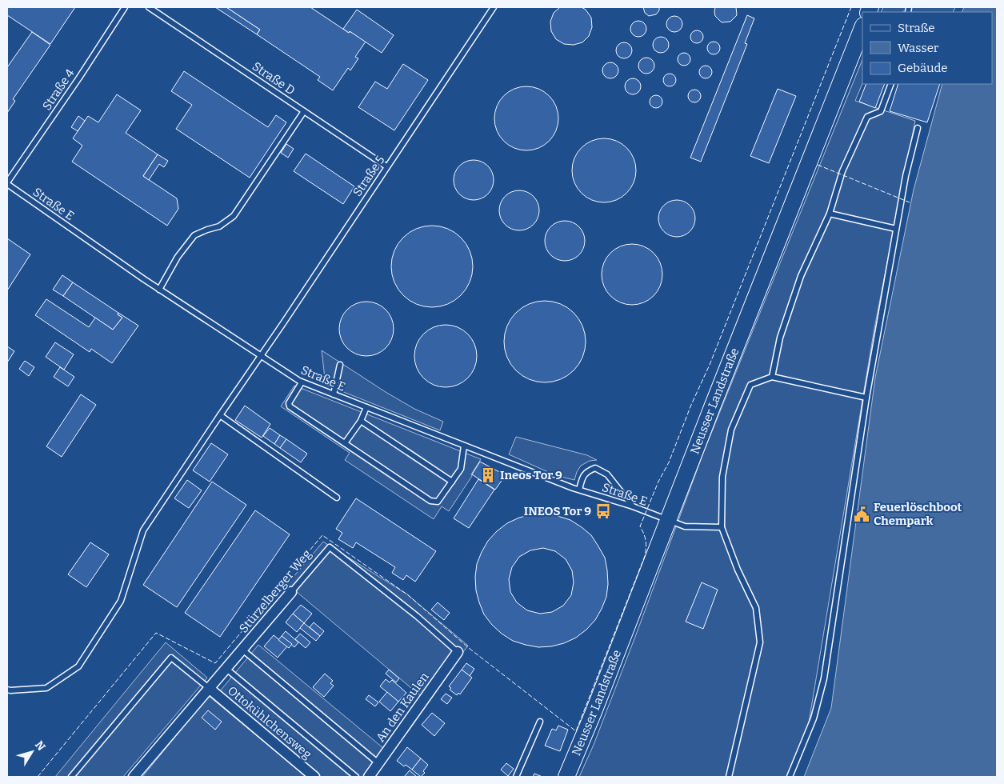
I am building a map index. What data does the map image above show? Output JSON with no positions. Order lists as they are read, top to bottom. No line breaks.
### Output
{"streets":{"main road":["Neusser Landstraße"],"street":["Stürzelberger Weg","An den Kaulen","Ottokühlchensweg"],"lane":["Straße D","Straße 4","Straße 5","Straße E"]},"crossings":[["Straße D","Straße 5"],["Straße 4","Straße E"],["Straße 5","Straße E"],["Straße E","Neusser Landstraße"],["Stürzelberger Weg","An den Kaulen"],["Stürzelberger Weg","Ottokühlchensweg"]],"places":{"building":["Ineos Tor 9"],"bus stop":["INEOS Tor 9"],"public building":["Feuerlöschboot Chempark"]},"legend":["Straße","Wasser","Gebäude"],"north":"top right"}
